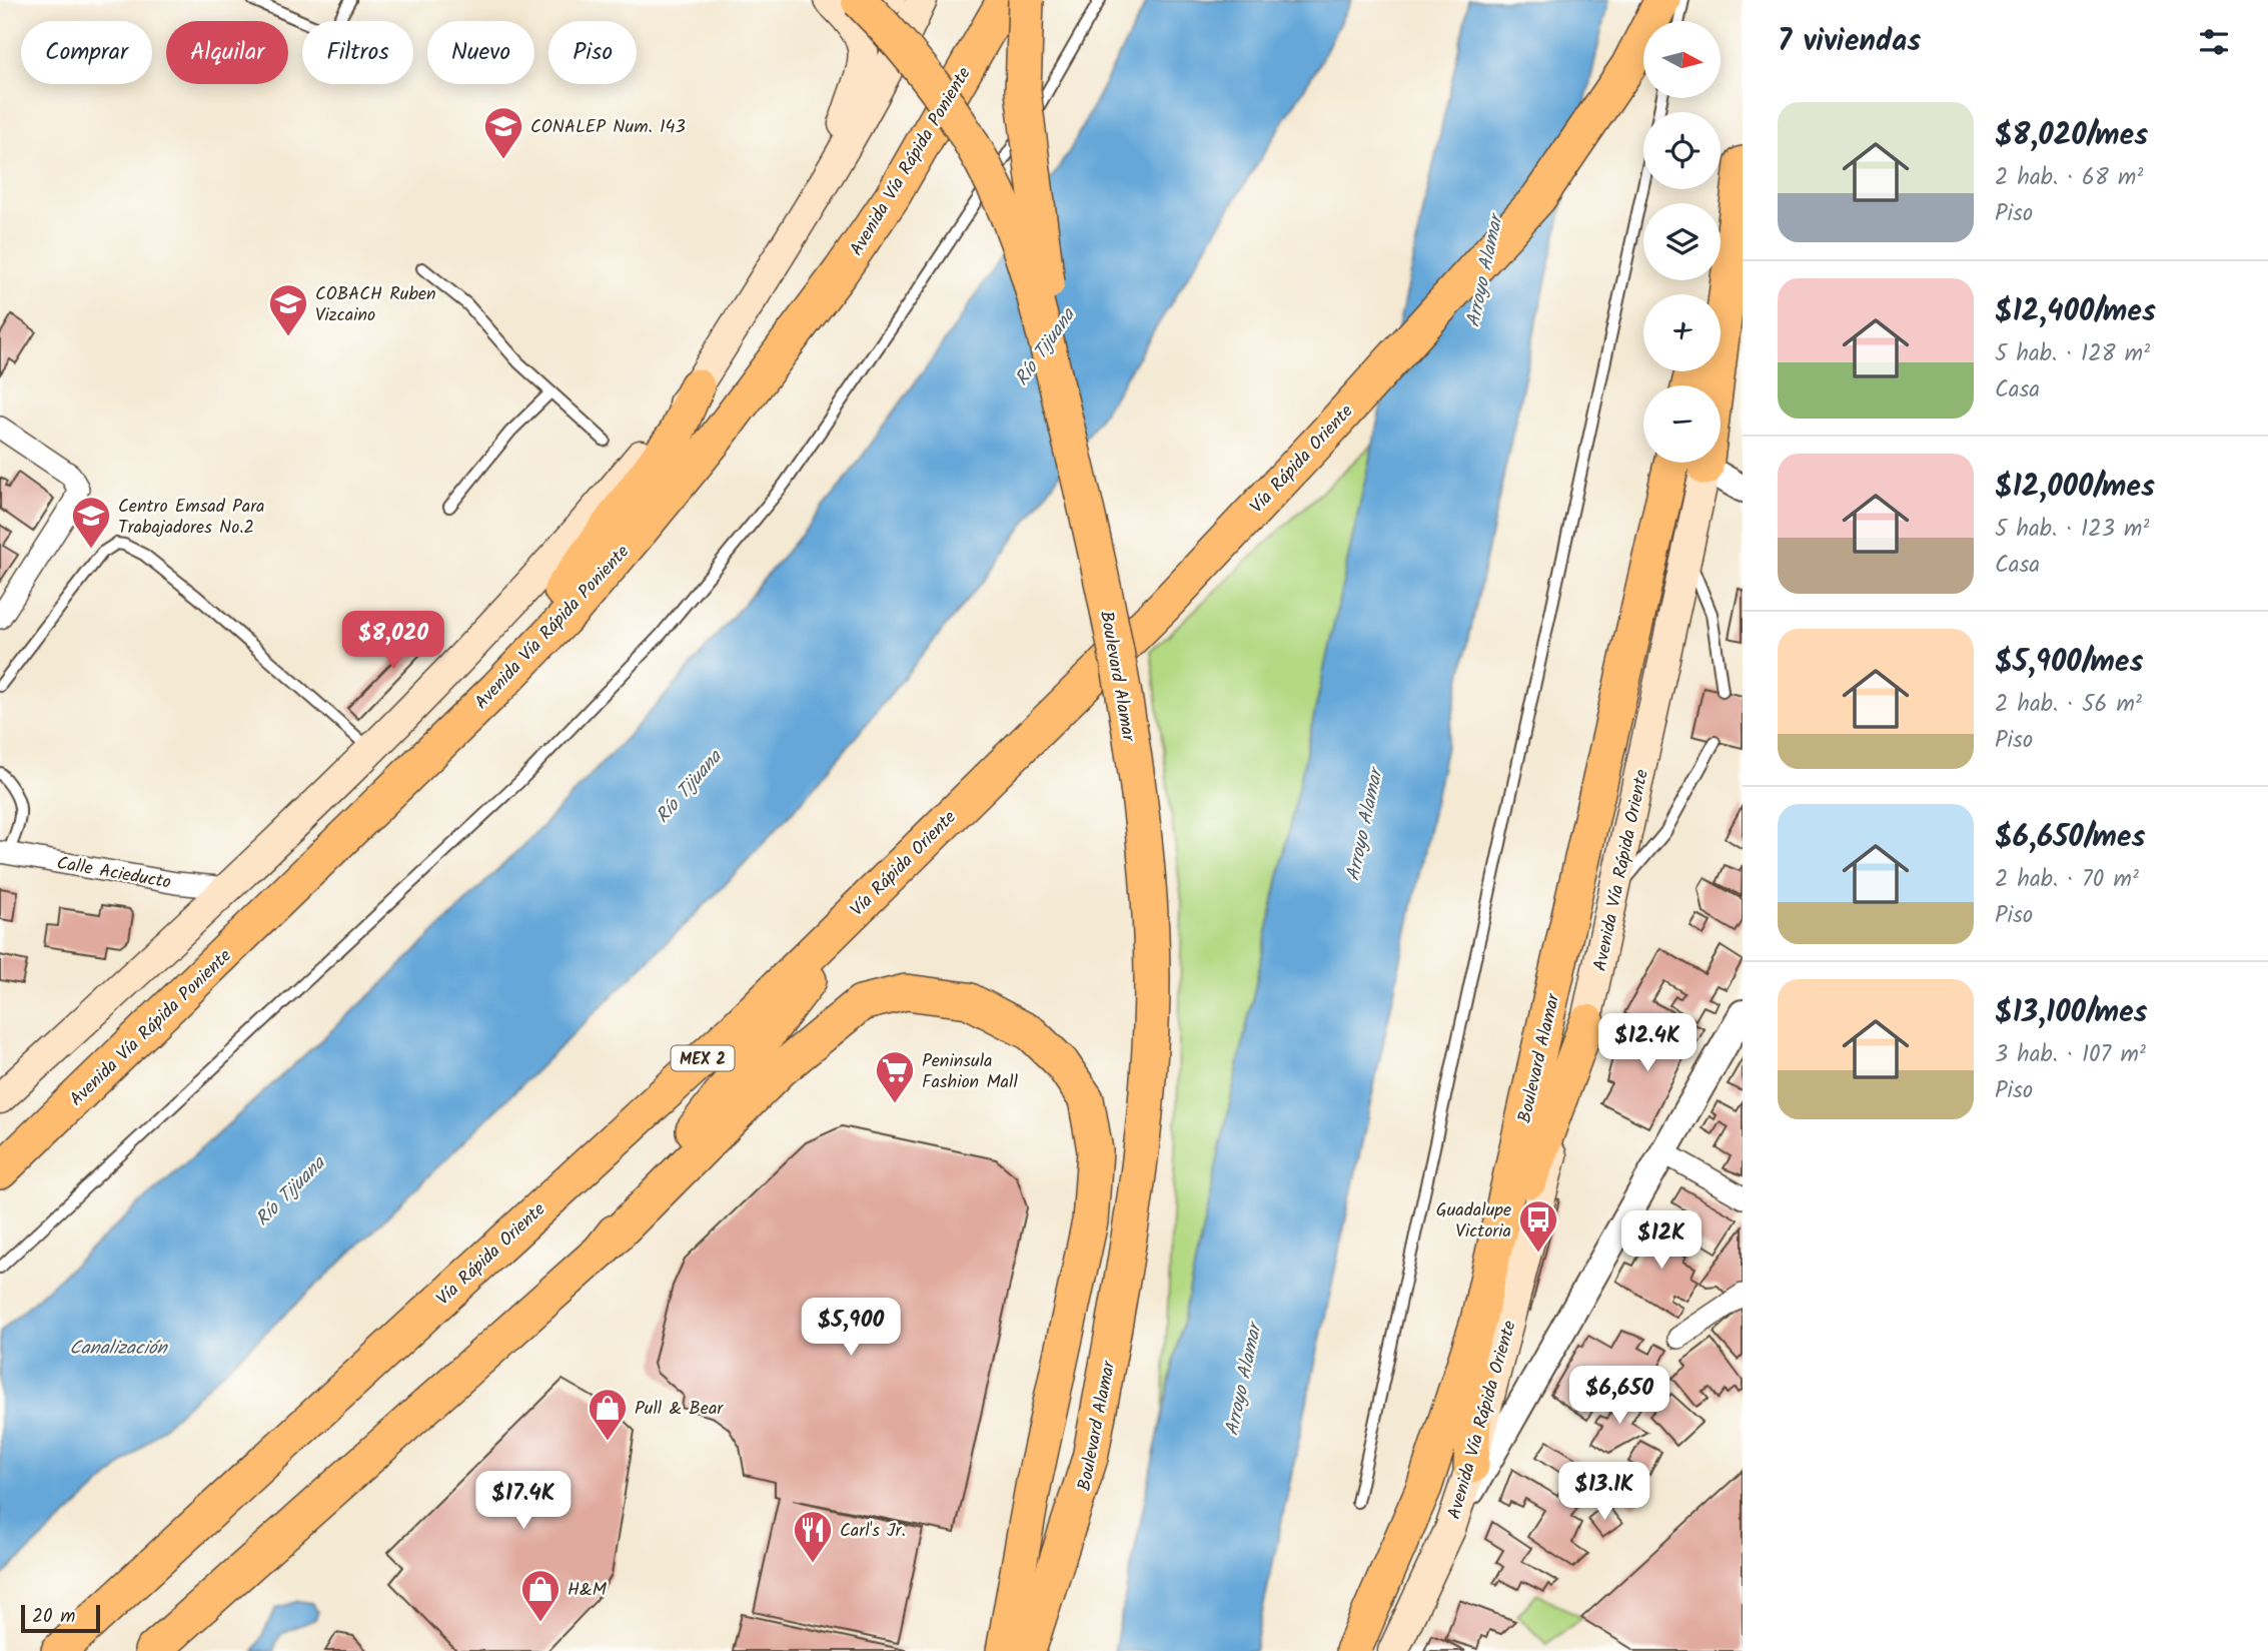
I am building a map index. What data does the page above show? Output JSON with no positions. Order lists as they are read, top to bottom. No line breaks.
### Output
{"streets":{"highway":["Avenida Vía Rápida Poniente","Vía Rápida Oriente","Boulevard Alamar","MEX 2"],"main road":["Avenida Vía Rápida Oriente"],"street":["Calle Acieducto"]},"water":["Arroyo Alamar","Río Tijuana","Canalización"],"places":{"school or university":["CONALEP Num. 143","COBACH Ruben Vizcaino","Centro Emsad Para Trabajadores No.2"],"supermarket":["Peninsula Fashion Mall"],"bus stop":["Guadalupe Victoria"],"shop":["Pull & Bear","H&M"],"restaurant":["Carl's Jr."]},"scale_bar":"20 m","north":"right","page":{"heading":"7 viviendas","map_buttons":["+","−"],"chip":["Comprar","Alquilar","Filtros","Nuevo","Piso"],"list":[{"name":"$8,020/mes","note":"2 hab. · 68 m² · Piso"},{"name":"$12,400/mes","note":"5 hab. · 128 m² · Casa"},{"name":"$12,000/mes","note":"5 hab. · 123 m² · Casa"},{"name":"$5,900/mes","note":"2 hab. · 56 m² · Piso"},{"name":"$6,650/mes","note":"2 hab. · 70 m² · Piso"},{"name":"$13,100/mes","note":"3 hab. · 107 m² · Piso"}],"price":["$8,020","$12.4K","$12K","$5,900","$6,650","$13.1K","$17.4K"],"scale":"20 m"}}
